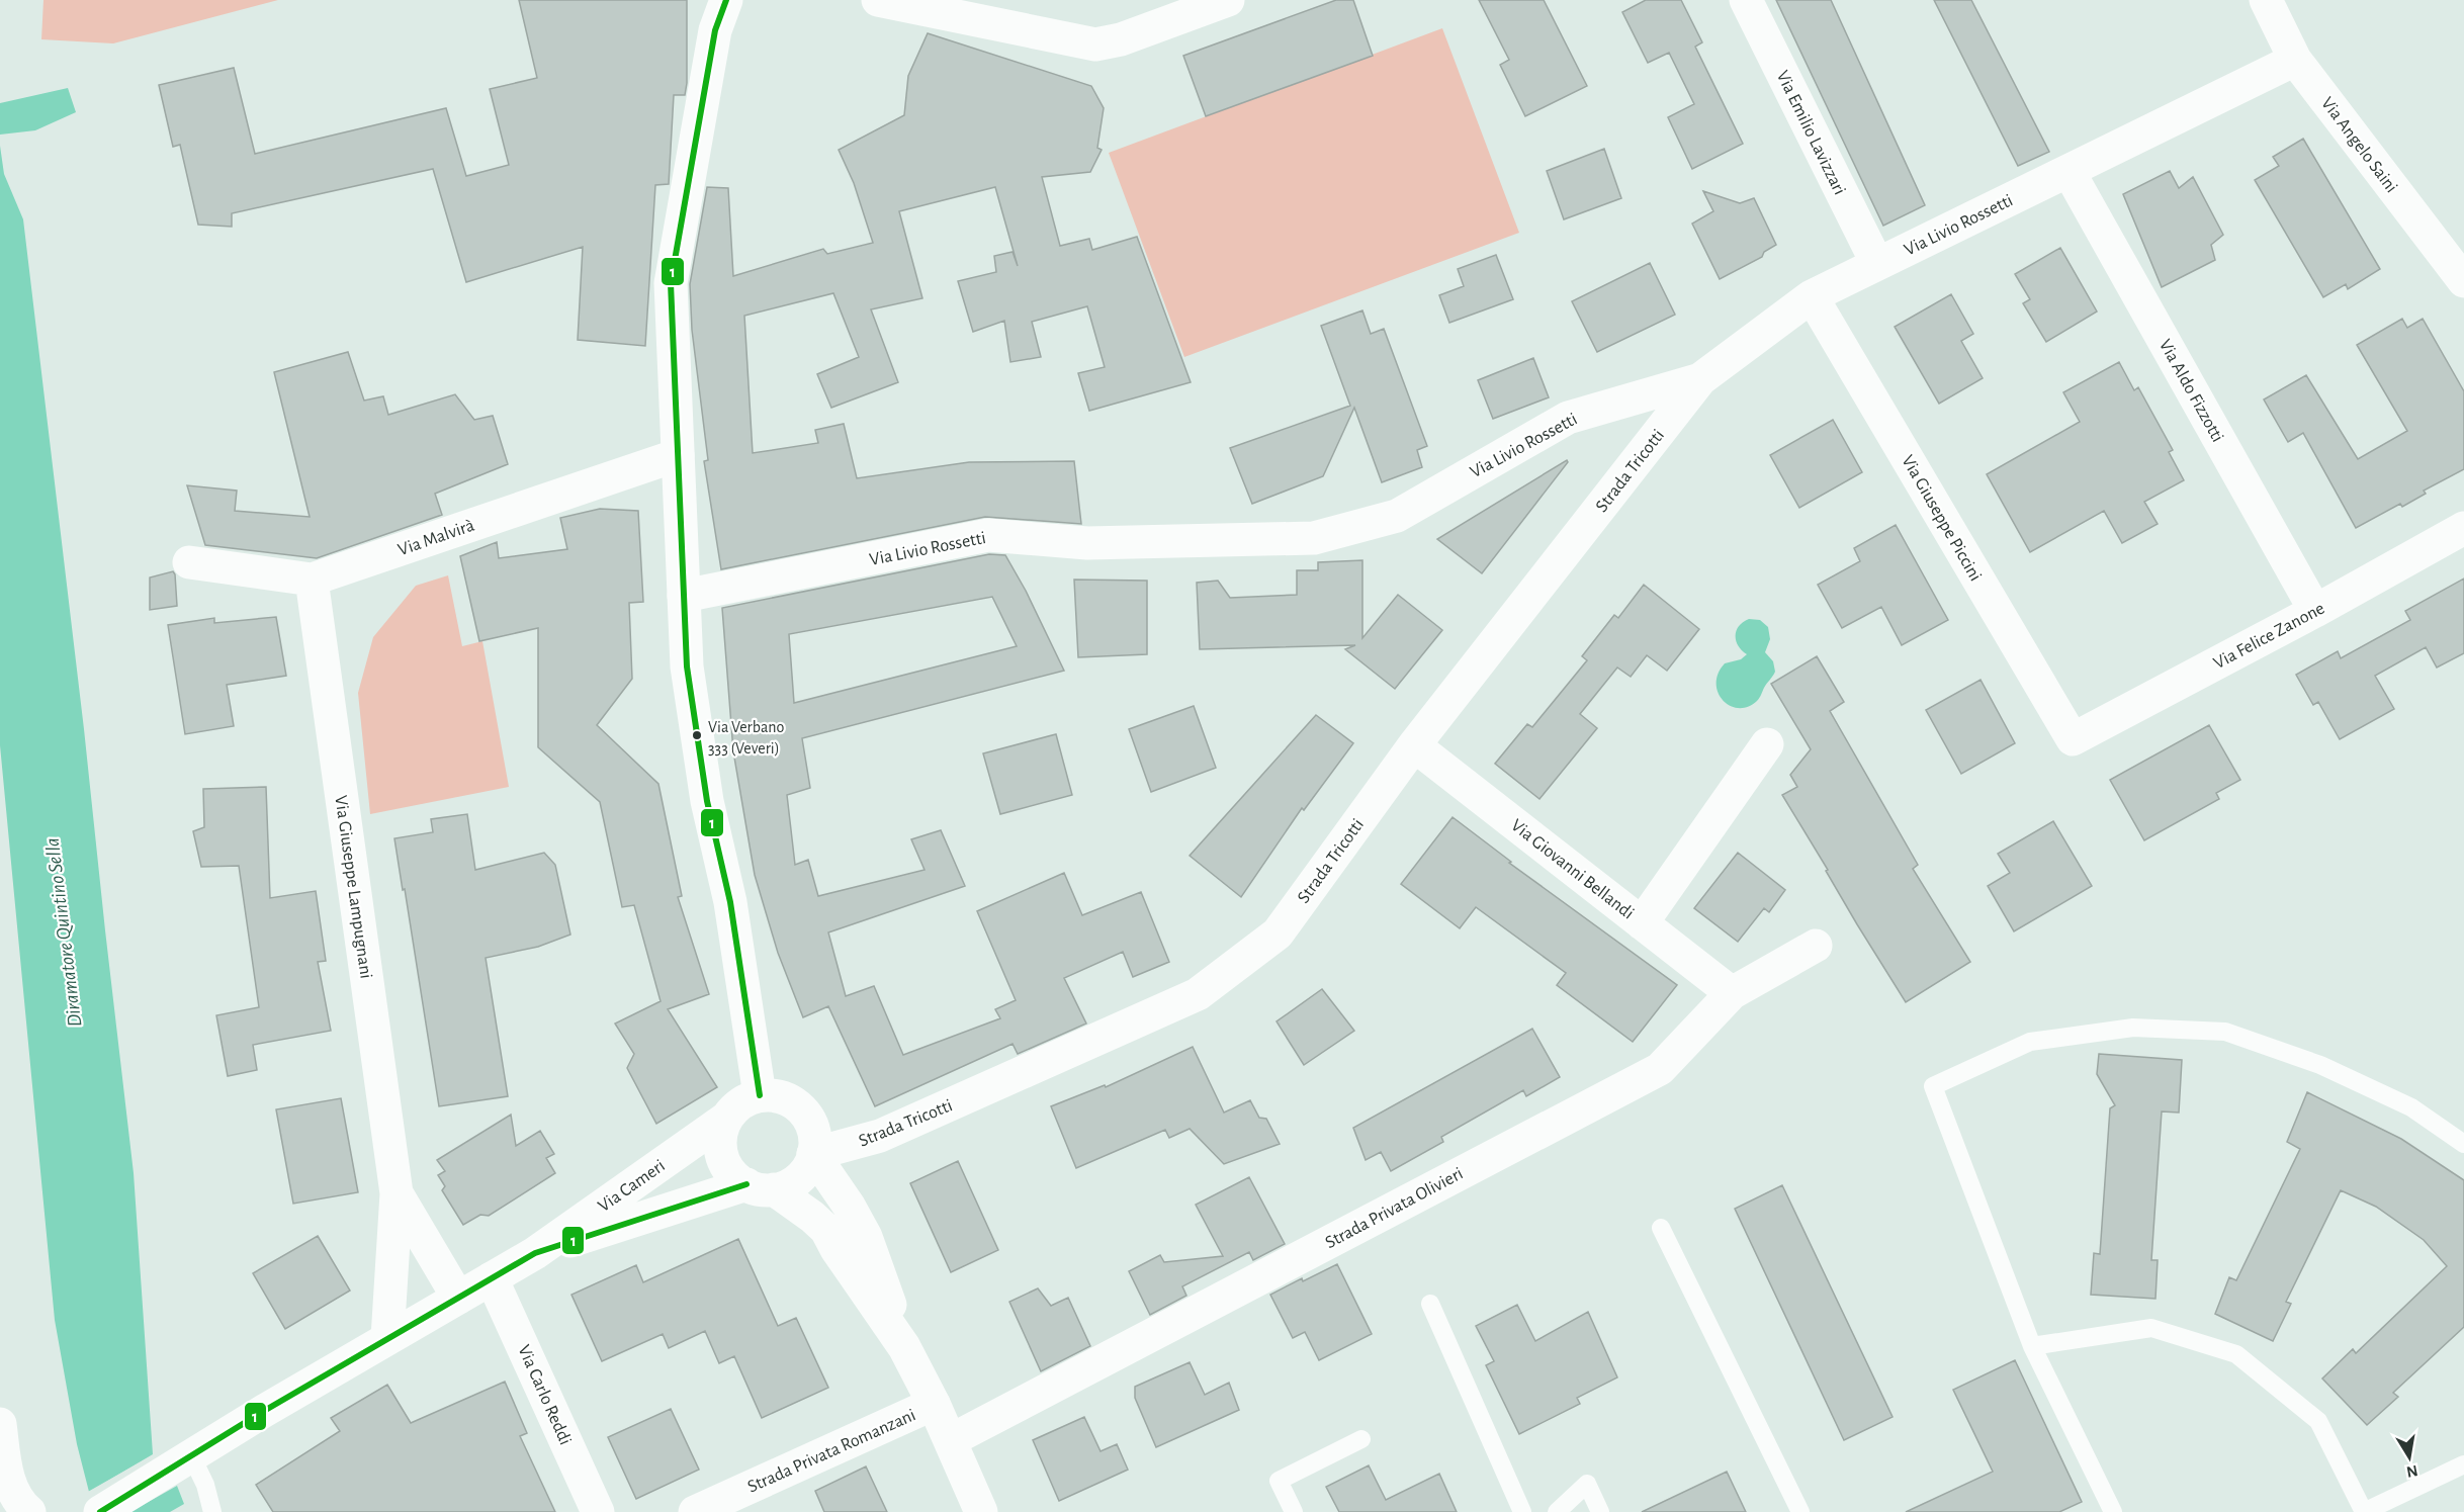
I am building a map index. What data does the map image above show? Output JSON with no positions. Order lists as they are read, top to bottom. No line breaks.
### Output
{"streets":{"street":["Via Emilio Lavizzari","Via Angelo Saini","Via Livio Rossetti","Via Aldo Fizzotti","Strada Tricotti","Via Giuseppe Piccini","Via Malvirà","Via Felice Zanone","Via Giovanni Bellandi","Via Giuseppe Lampugnani","Via Cameri","Strada Privata Olivieri","Via Carlo Reddi","Strada Privata Romanzani"]},"crossings":[["Via Emilio Lavizzari","Via Livio Rossetti"],["Via Angelo Saini","Via Livio Rossetti"],["Via Livio Rossetti","Via Aldo Fizzotti"],["Via Livio Rossetti","Strada Tricotti"],["Via Livio Rossetti","Via Giuseppe Piccini"],["Via Aldo Fizzotti","Via Felice Zanone"],["Strada Tricotti","Via Giovanni Bellandi"],["Strada Tricotti","Via Cameri"],["Via Giuseppe Piccini","Via Felice Zanone"],["Via Malvirà","Via Giuseppe Lampugnani"],["Via Giovanni Bellandi","Strada Privata Olivieri"],["Via Giuseppe Lampugnani","Via Cameri"],["Via Cameri","Via Carlo Reddi"]],"water":["Diramatore Quintino Sella"],"places":["Via Verbano 333 (Veveri)"],"lines":["transit line 1"],"north":"bottom"}
